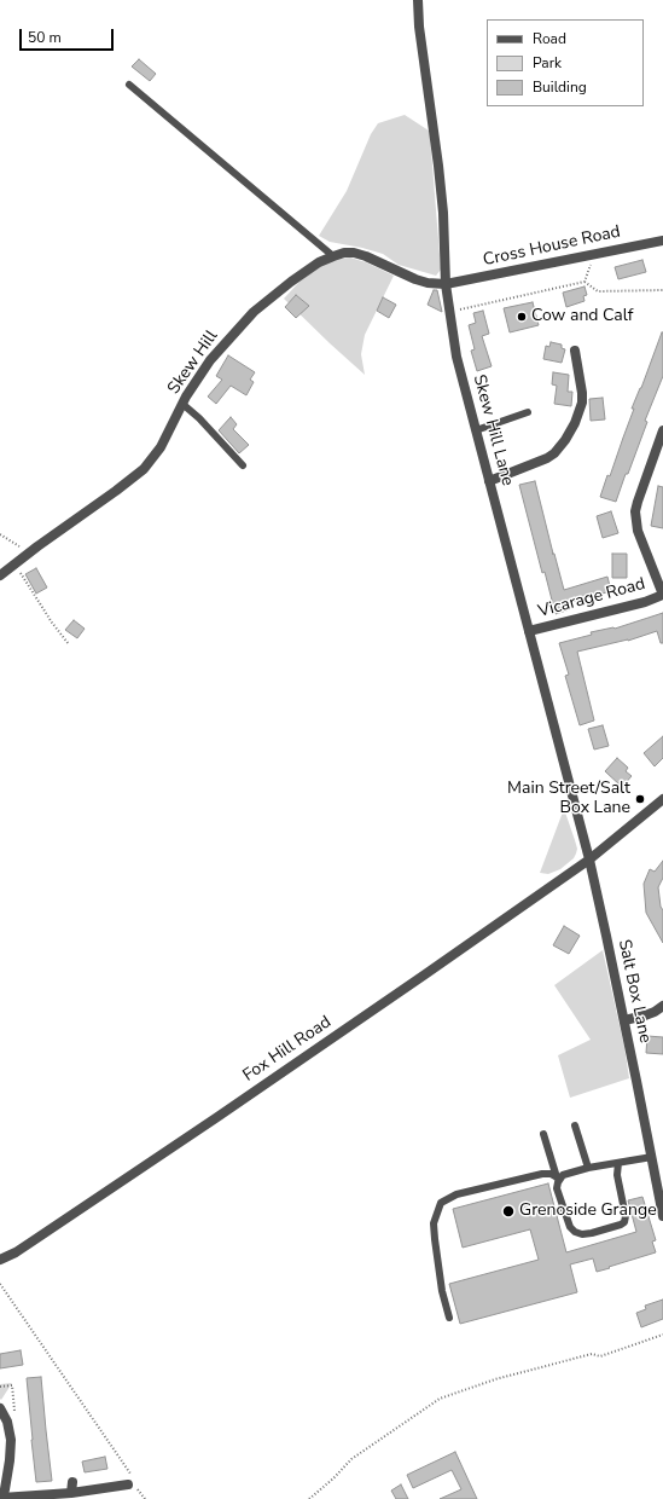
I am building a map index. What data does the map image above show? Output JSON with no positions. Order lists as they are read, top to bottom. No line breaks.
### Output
{"streets":{"street":["Cross House Road","Skew Hill","Skew Hill Lane","Vicarage Road","Salt Box Lane","Fox Hill Road"]},"crossings":[["Cross House Road","Skew Hill"],["Cross House Road","Skew Hill Lane"],["Skew Hill","Skew Hill Lane"],["Skew Hill Lane","Vicarage Road"],["Skew Hill Lane","Salt Box Lane"],["Skew Hill Lane","Fox Hill Road"],["Salt Box Lane","Fox Hill Road"]],"places":["Cow and Calf","Main Street/Salt Box Lane","Grenoside Grange"],"legend":["Road","Park","Building"],"scale_bar":"50 m"}
